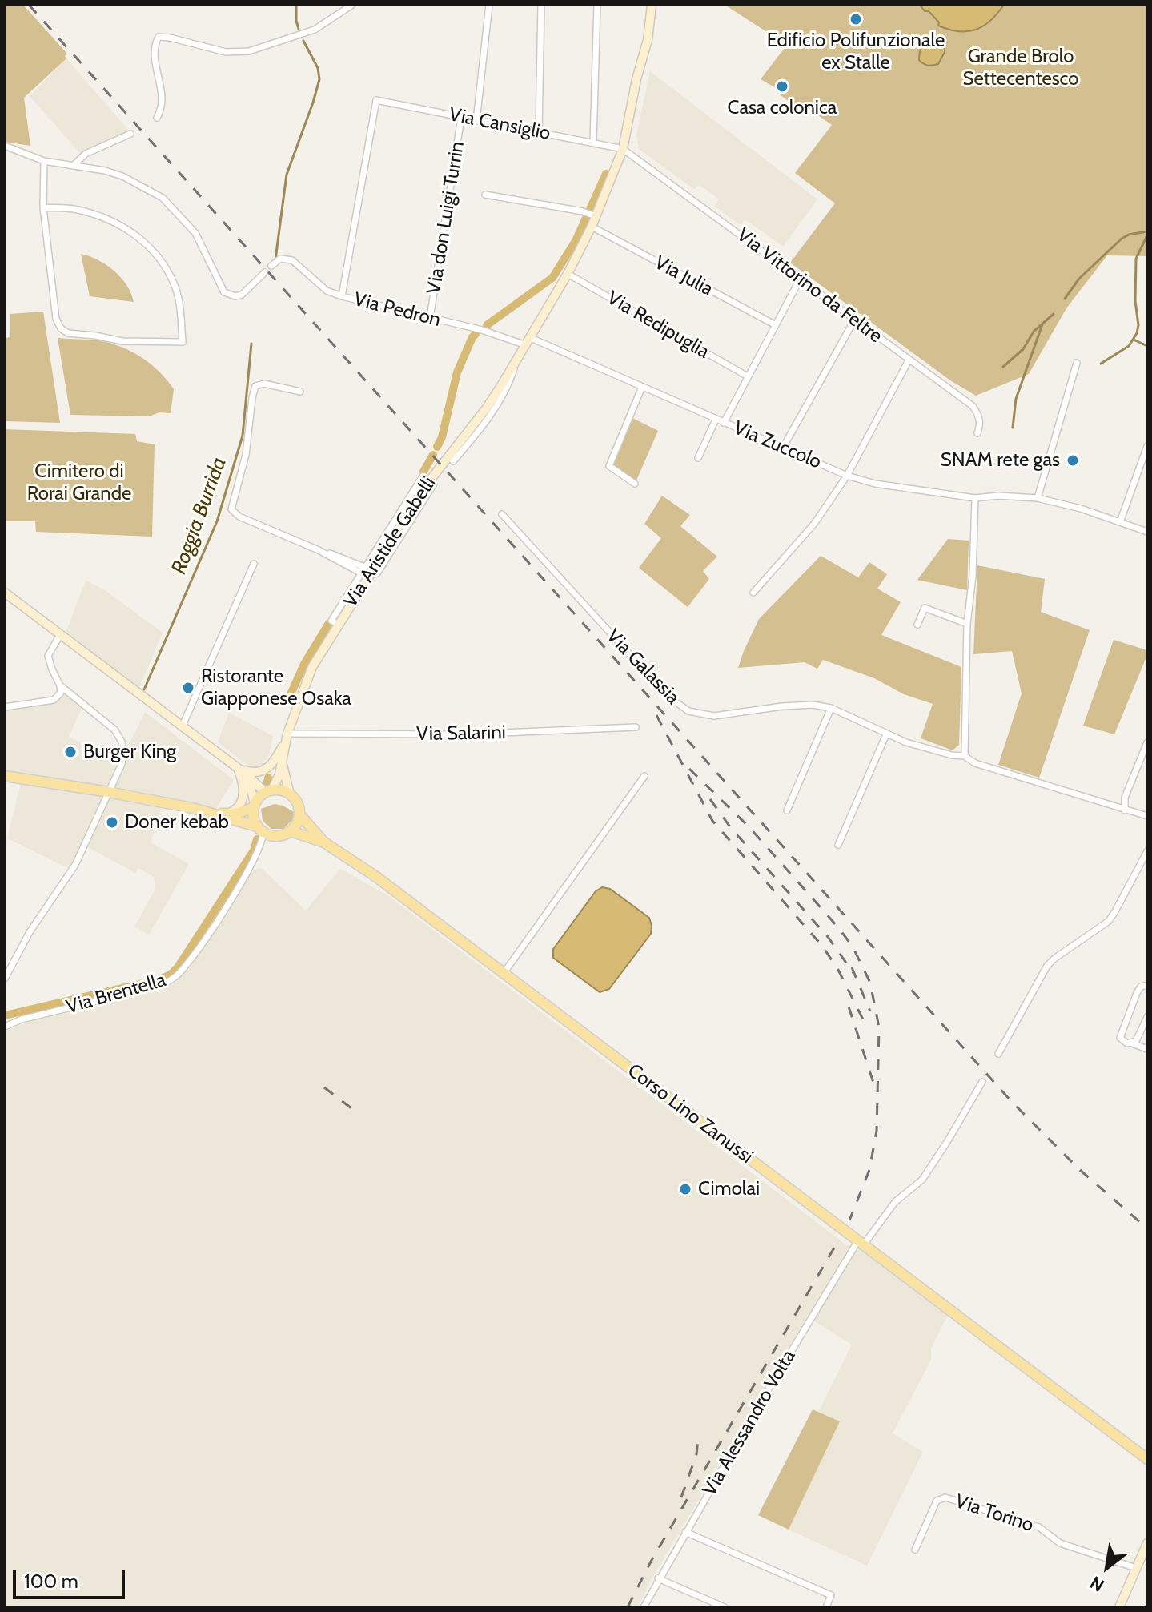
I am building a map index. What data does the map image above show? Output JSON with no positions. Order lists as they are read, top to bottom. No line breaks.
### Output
{"streets":{"main road":["Via Aristide Gabelli","Corso Lino Zanussi"],"street":["Via Cansiglio","Via don Luigi Turrin","Via Julia","Via Vittorino da Feltre","Via Pedron","Via Redipuglia","Via Zuccolo","Via Galassia","Via Salarini","Via Brentella","Via Alessandro Volta","Via Torino"]},"crossings":[["Via Cansiglio","Via don Luigi Turrin"],["Via Cansiglio","Via Vittorino da Feltre"],["Via Cansiglio","Via Pedron"],["Via Cansiglio","Via Aristide Gabelli"],["Via don Luigi Turrin","Via Pedron"],["Via Julia","Via Aristide Gabelli"],["Via Vittorino da Feltre","Via Aristide Gabelli"],["Via Pedron","Via Zuccolo"],["Via Pedron","Via Aristide Gabelli"],["Via Redipuglia","Via Aristide Gabelli"],["Via Zuccolo","Via Aristide Gabelli"],["Via Aristide Gabelli","Via Salarini"],["Via Aristide Gabelli","Via Brentella"],["Via Aristide Gabelli","Corso Lino Zanussi"],["Via Brentella","Corso Lino Zanussi"],["Corso Lino Zanussi","Via Alessandro Volta"]],"water":["Roggia Burrida"],"parks":["Grande Brolo Settecentesco","Cimitero di Rorai Grande"],"places":["Edificio Polifunzionale ex Stalle","Casa colonica","SNAM rete gas","Ristorante Giapponese Osaka","Burger King","Doner kebab","Cimolai"],"scale_bar":"100 m","north":"bottom left"}
